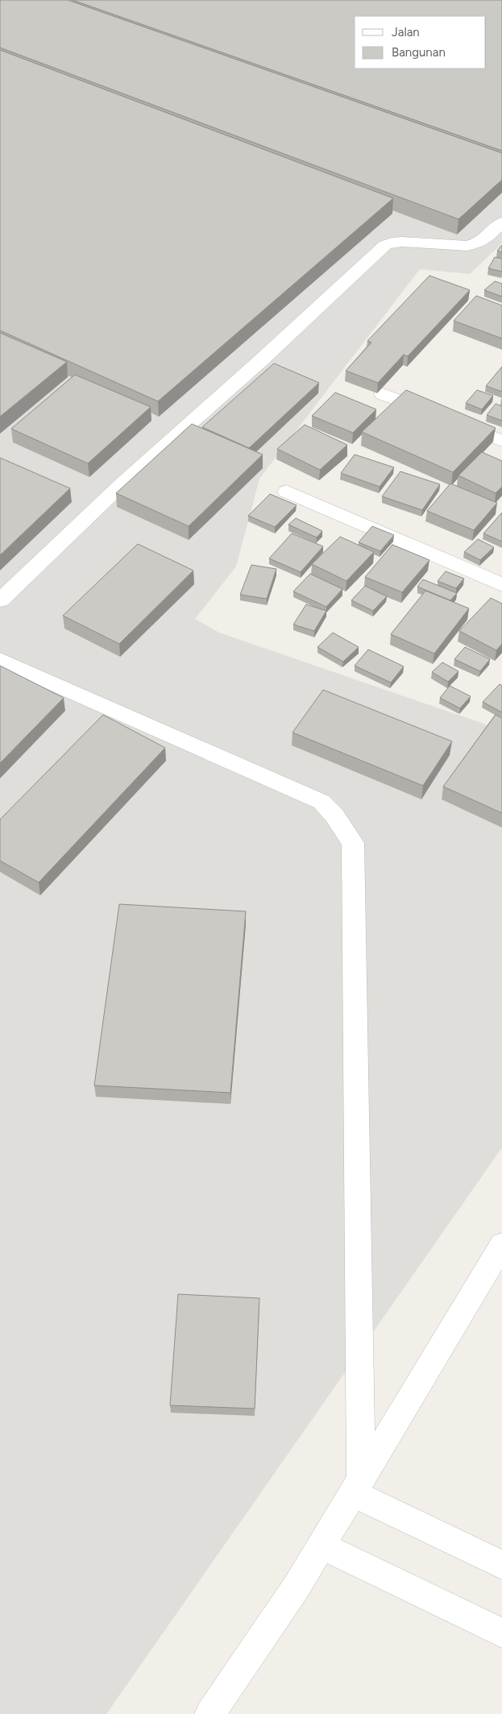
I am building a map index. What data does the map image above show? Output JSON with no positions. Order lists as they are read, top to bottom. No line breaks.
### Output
{"legend":["Jalan","Bangunan"]}
